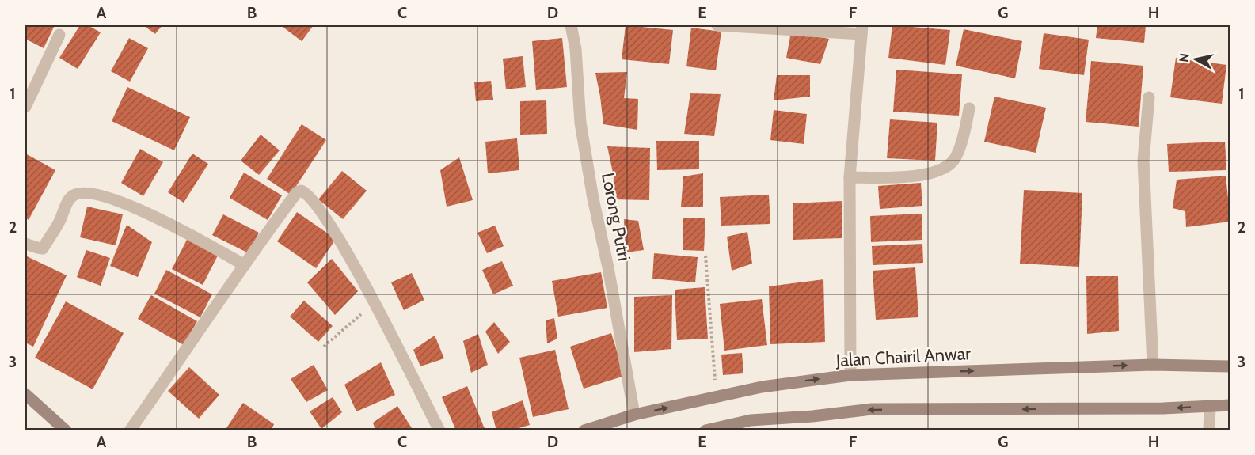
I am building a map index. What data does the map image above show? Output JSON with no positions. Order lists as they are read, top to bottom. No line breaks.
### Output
{"streets":{"main road":["Jalan Chairil Anwar"],"street":["Lorong Putri"]},"crossings":[["Lorong Putri","Jalan Chairil Anwar"]],"north":"left","grid":{"columns":["A","B","C","D","E","F","G","H"],"rows":["1","2","3"]}}
